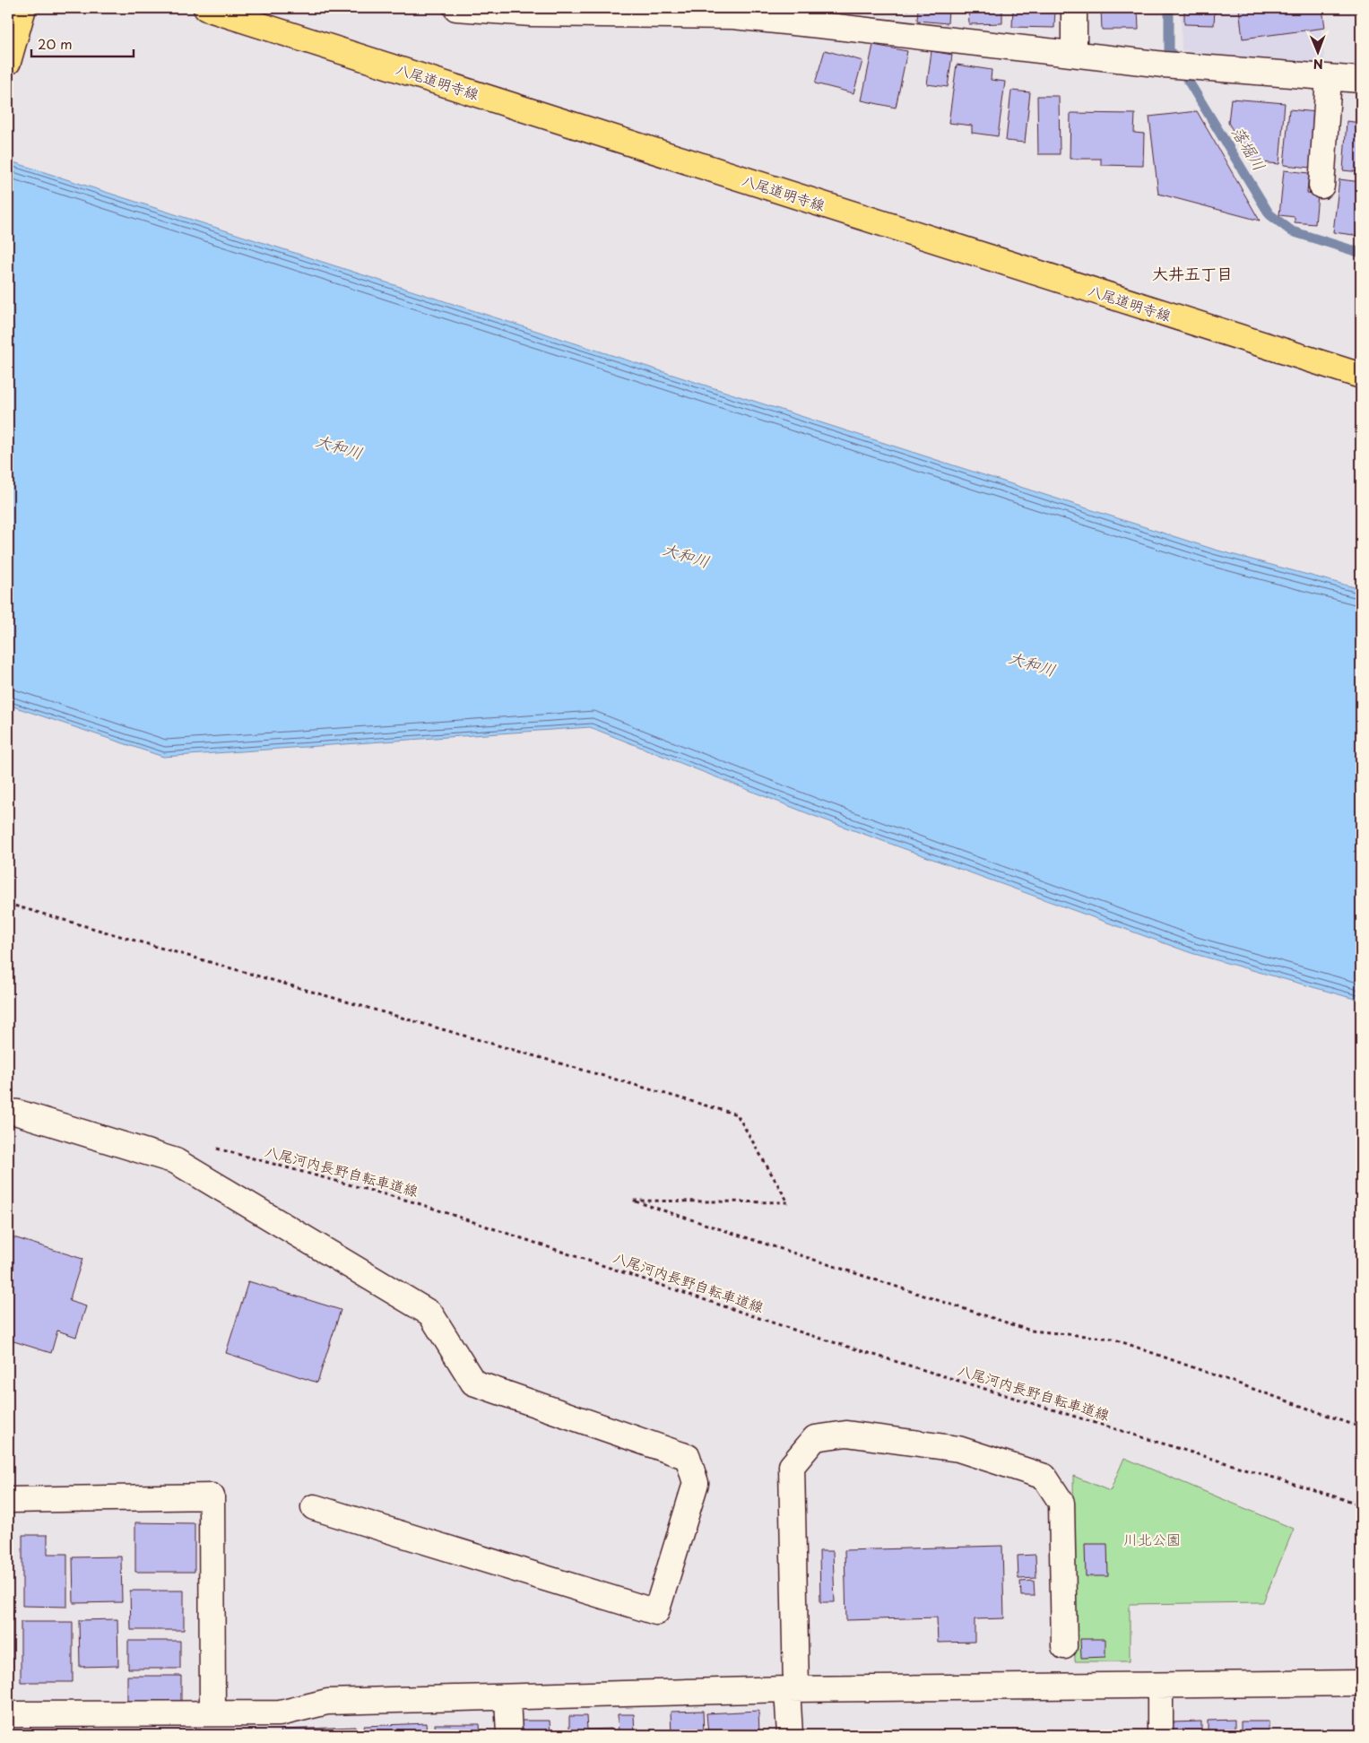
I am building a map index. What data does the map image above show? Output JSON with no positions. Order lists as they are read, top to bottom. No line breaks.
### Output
{"streets":{"main road":["八尾道明寺線"],"path":["八尾河内長野自転車道線"]},"districts":["大井五丁目"],"water":["落堀川","大和川"],"parks":["川北公園"],"scale_bar":"20 m","north":"bottom"}
